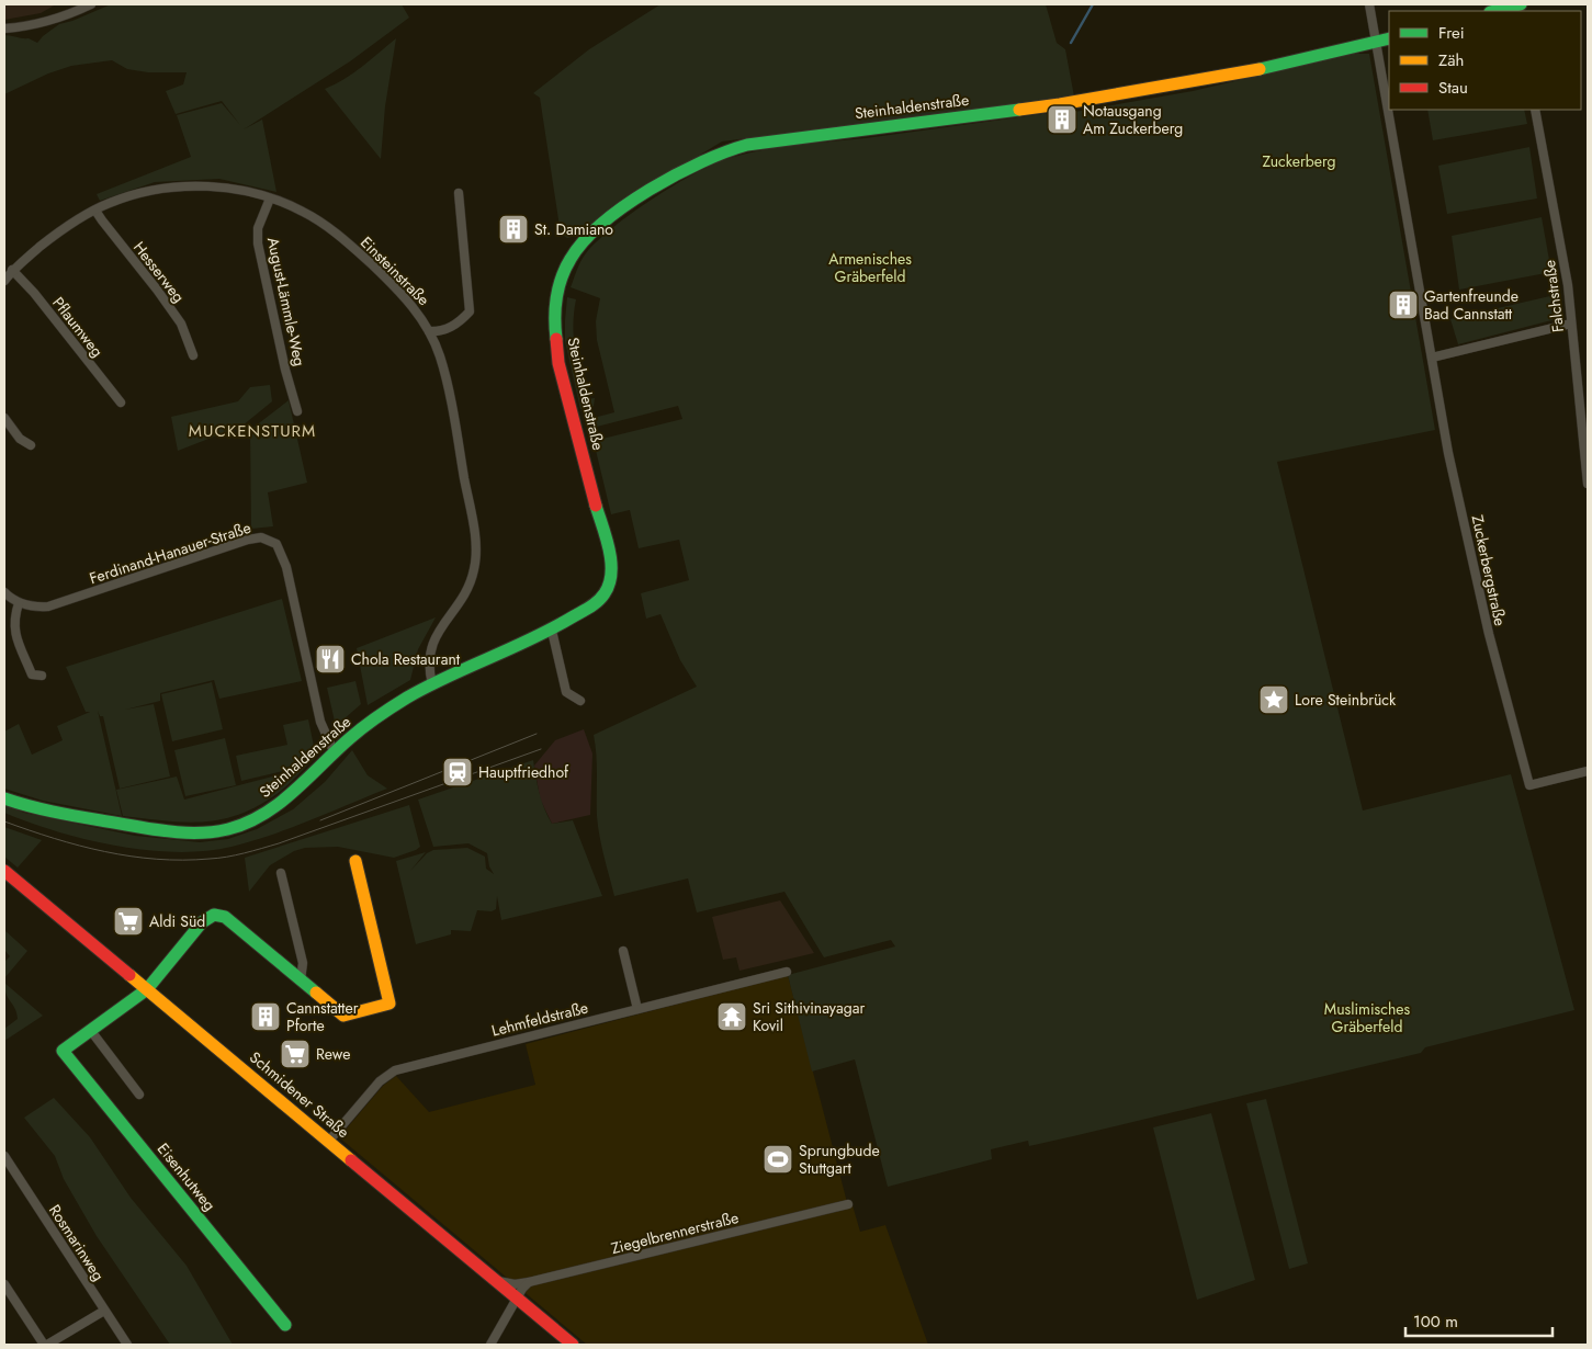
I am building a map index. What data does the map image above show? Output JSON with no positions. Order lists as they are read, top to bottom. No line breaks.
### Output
{"streets":{"street":["Steinhaldenstraße","Einsteinstraße","Hesserweg","Falchstraße","August-Lämmle-Weg","Pflaumweg","Ferdinand-Hanauer-Straße","Zuckerbergstraße","Lehmfeldstraße","Schmidener Straße","Eisenhutweg","Ziegelbrennerstraße","Rosmarinweg"]},"crossings":[["Steinhaldenstraße","Einsteinstraße"],["Steinhaldenstraße","Ferdinand-Hanauer-Straße"],["Steinhaldenstraße","Zuckerbergstraße"],["Einsteinstraße","Hesserweg"],["Einsteinstraße","August-Lämmle-Weg"],["Einsteinstraße","Pflaumweg"],["Lehmfeldstraße","Schmidener Straße"],["Schmidener Straße","Ziegelbrennerstraße"]],"districts":["MUCKENSTURM"],"parks":["Zuckerberg","Armenisches Gräberfeld","Muslimisches Gräberfeld"],"places":{"building":["Notausgang Am Zuckerberg","St. Damiano","Gartenfreunde Bad Cannstatt","Cannstatter Pforte"],"restaurant":["Chola Restaurant"],"place":["Lore Steinbrück"],"station":["Hauptfriedhof"],"supermarket":["Aldi Süd","Rewe"],"temple":["Sri Sithivinayagar Kovil"],"sports":["Sprungbude Stuttgart"]},"legend":["Frei","Zäh","Stau"],"scale_bar":"100 m"}
